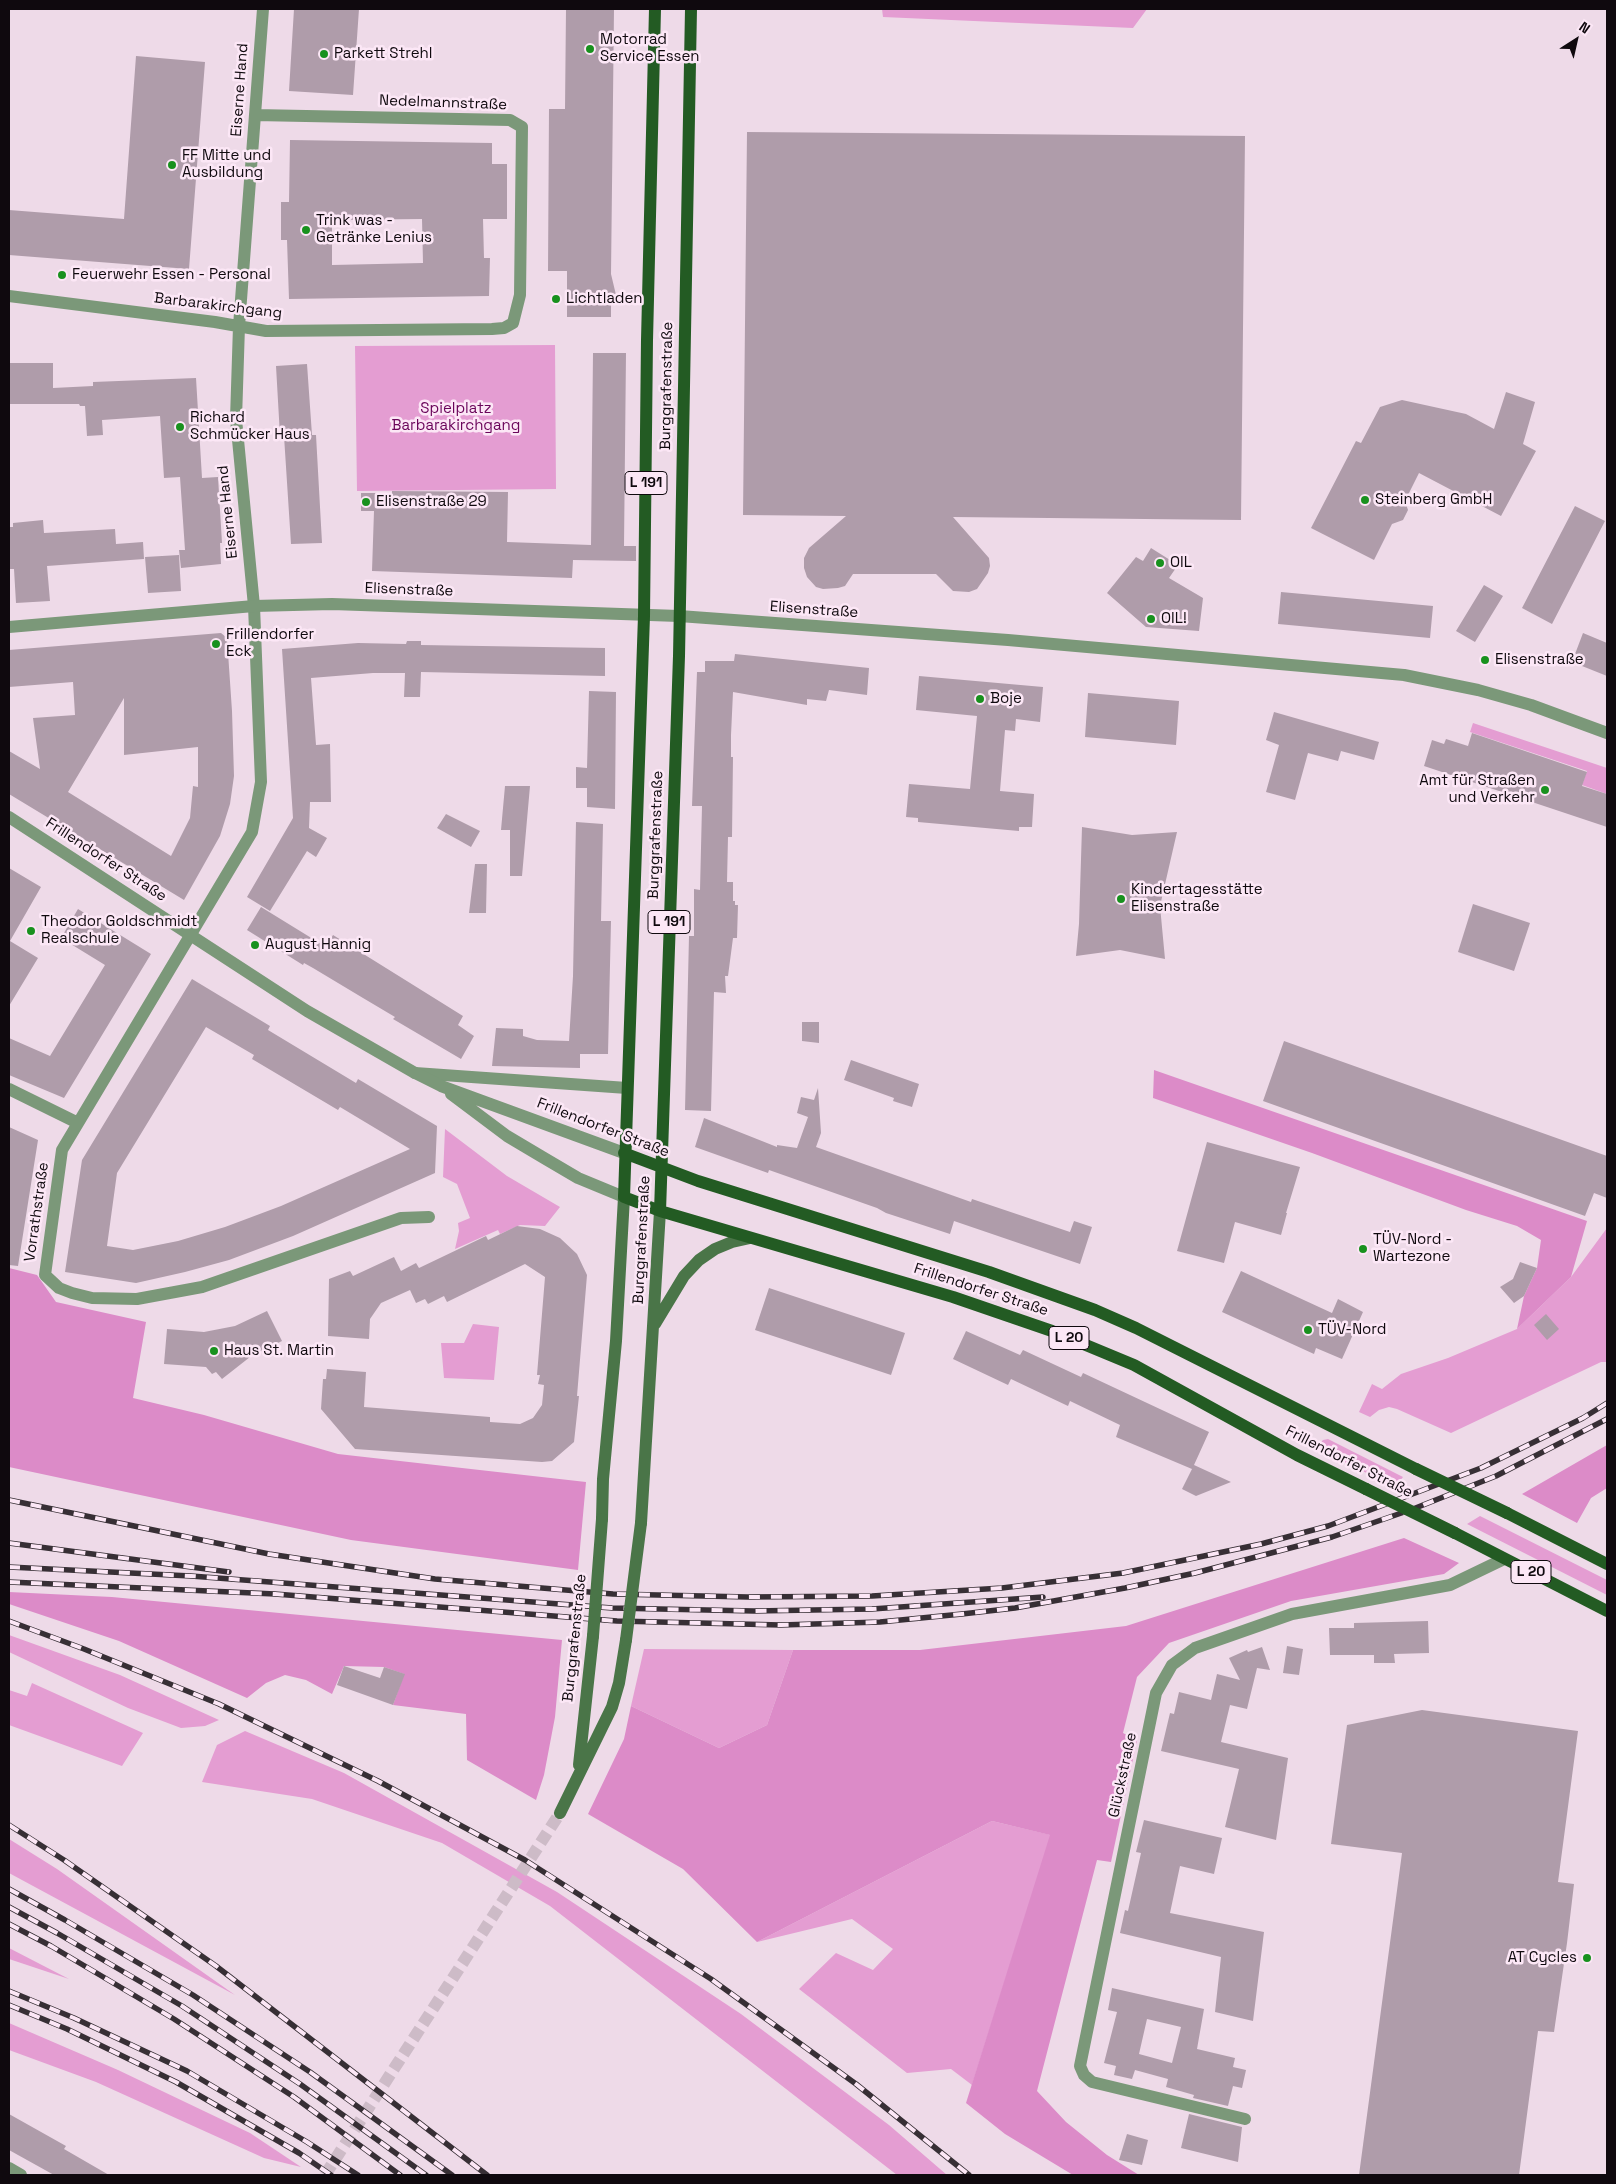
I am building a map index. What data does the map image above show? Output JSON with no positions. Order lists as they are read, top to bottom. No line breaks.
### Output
{"streets":{"main road":["Burggrafenstraße","L 191","Frillendorfer Straße","L 20"],"street":["Eiserne Hand","Nedelmannstraße","Barbarakirchgang","Elisenstraße","Vorrathstraße","Glückstraße"]},"crossings":[["Eiserne Hand","Nedelmannstraße"],["Eiserne Hand","Barbarakirchgang"],["Eiserne Hand","Elisenstraße"],["Eiserne Hand","Frillendorfer Straße"],["Eiserne Hand","Vorrathstraße"],["Nedelmannstraße","Barbarakirchgang"],["Burggrafenstraße","Elisenstraße"],["Burggrafenstraße","Frillendorfer Straße"],["Frillendorfer Straße","Vorrathstraße"],["Frillendorfer Straße","Glückstraße"]],"parks":["Spielplatz Barbarakirchgang"],"places":["Motorrad Service Essen","Parkett Strehl","FF Mitte und Ausbildung","Trink was - Getränke Lenius","Feuerwehr Essen - Personal","Lichtladen","Richard Schmücker Haus","Steinberg GmbH","Elisenstraße 29","OIL","OIL!","Frillendorfer Eck","Elisenstraße","Boje","Amt für Straßen und Verkehr","Kindertagesstätte Elisenstraße","Theodor Goldschmidt Realschule","August Hannig","TÜV-Nord - Wartezone","TÜV-Nord","Haus St. Martin","AT Cycles"],"north":"top right"}
